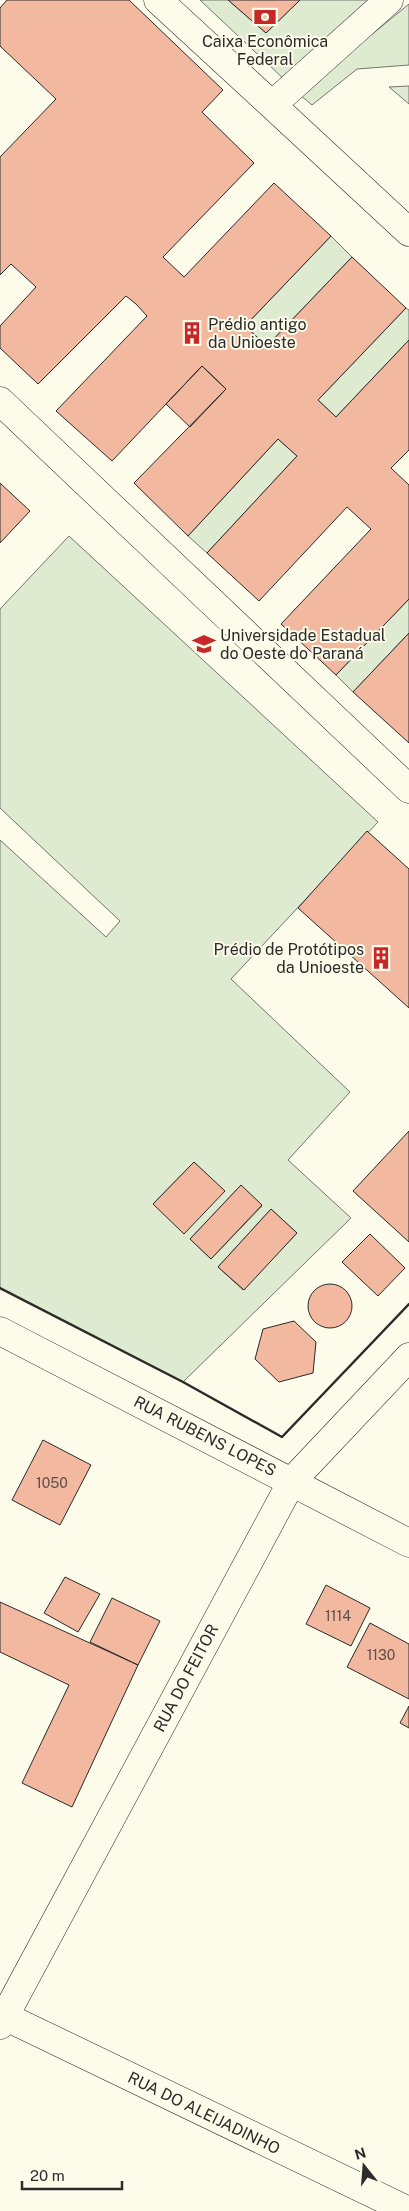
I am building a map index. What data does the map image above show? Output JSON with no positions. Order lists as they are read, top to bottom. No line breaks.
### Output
{"streets":{"street":["RUA RUBENS LOPES","RUA DO FEITOR","RUA DO ALEIJADINHO"]},"crossings":[["RUA RUBENS LOPES","RUA DO FEITOR"],["RUA DO FEITOR","RUA DO ALEIJADINHO"]],"places":{"bank":["Caixa Econômica Federal"],"building":["Prédio antigo da Unioeste","Prédio de Protótipos da Unioeste"],"school or university":["Universidade Estadual do Oeste do Paraná"]},"house_numbers":["1050","1114","1130"],"scale_bar":"20 m","north":"top"}
